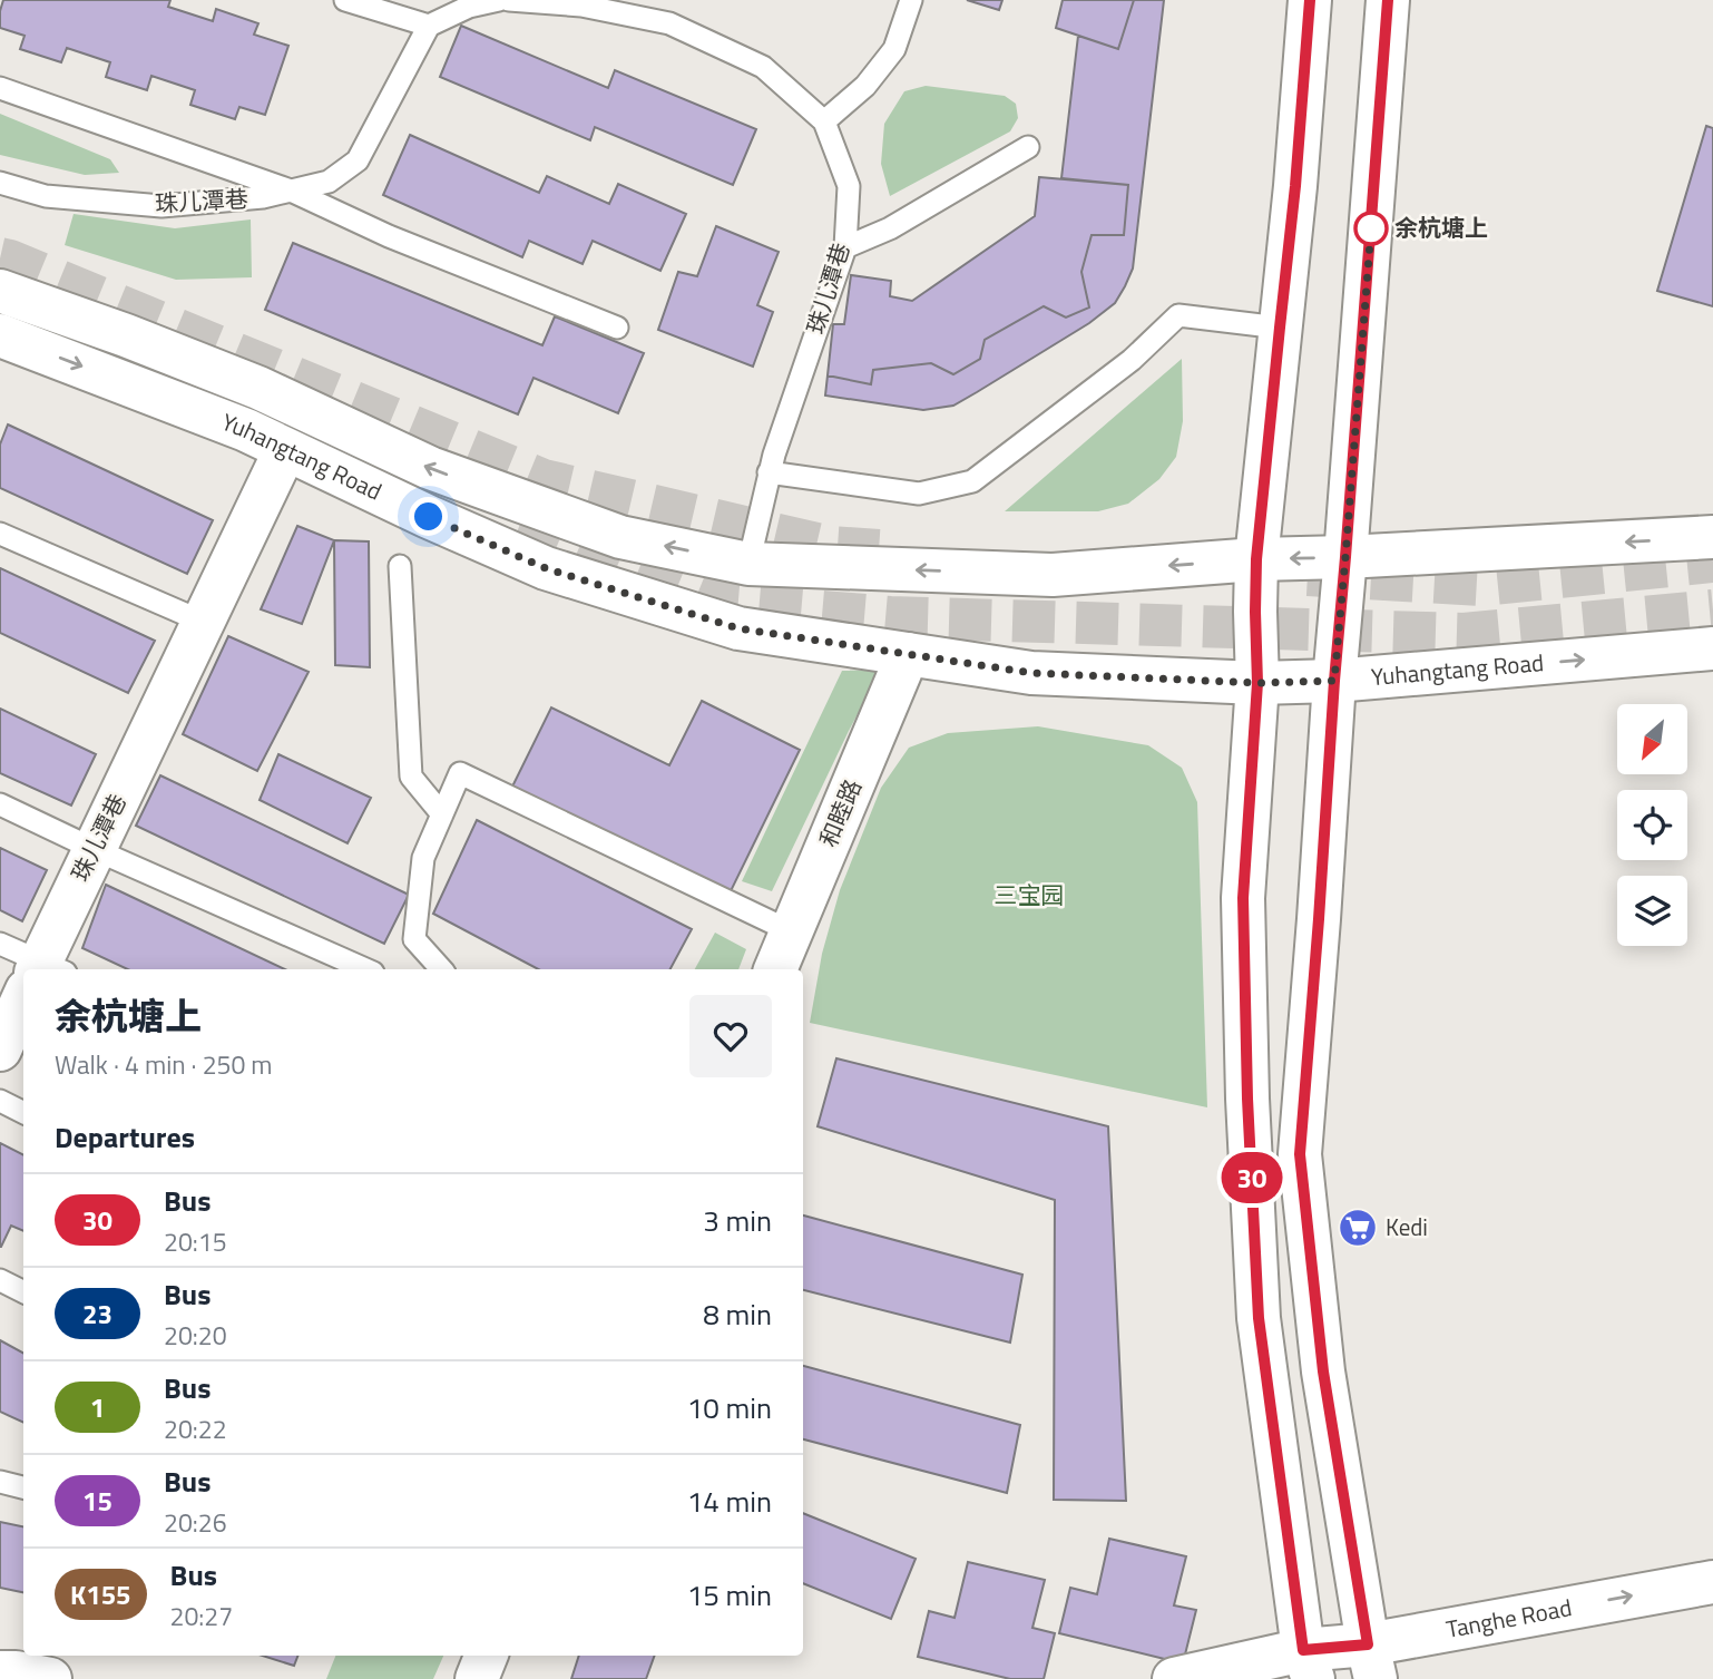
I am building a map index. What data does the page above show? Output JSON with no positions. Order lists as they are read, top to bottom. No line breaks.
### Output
{"streets":{"main road":["珠儿潭巷","Yuhangtang Road","和睦路","Tanghe Road"]},"crossings":[["珠儿潭巷","Yuhangtang Road"],["Yuhangtang Road","和睦路"]],"one_way":["Tanghe Road"],"parks":["三宝园"],"places":{"other":["余杭塘上"],"supermarket":["Kedi"]},"lines":["bus line 30"],"north":"bottom left","page":{"on_map":"30","heading":[["余杭塘上","Walk · 4 min · 250 m"],"Departures"],"list":[{"mark":"30","name":"Bus","note":"20:15","value":"3 min"},{"mark":"23","name":"Bus","note":"20:20","value":"8 min"},{"mark":"1","name":"Bus","note":"20:22","value":"10 min"},{"mark":"15","name":"Bus","note":"20:26","value":"14 min"},{"mark":"K155","name":"Bus","note":"20:27","value":"15 min"}]}}
